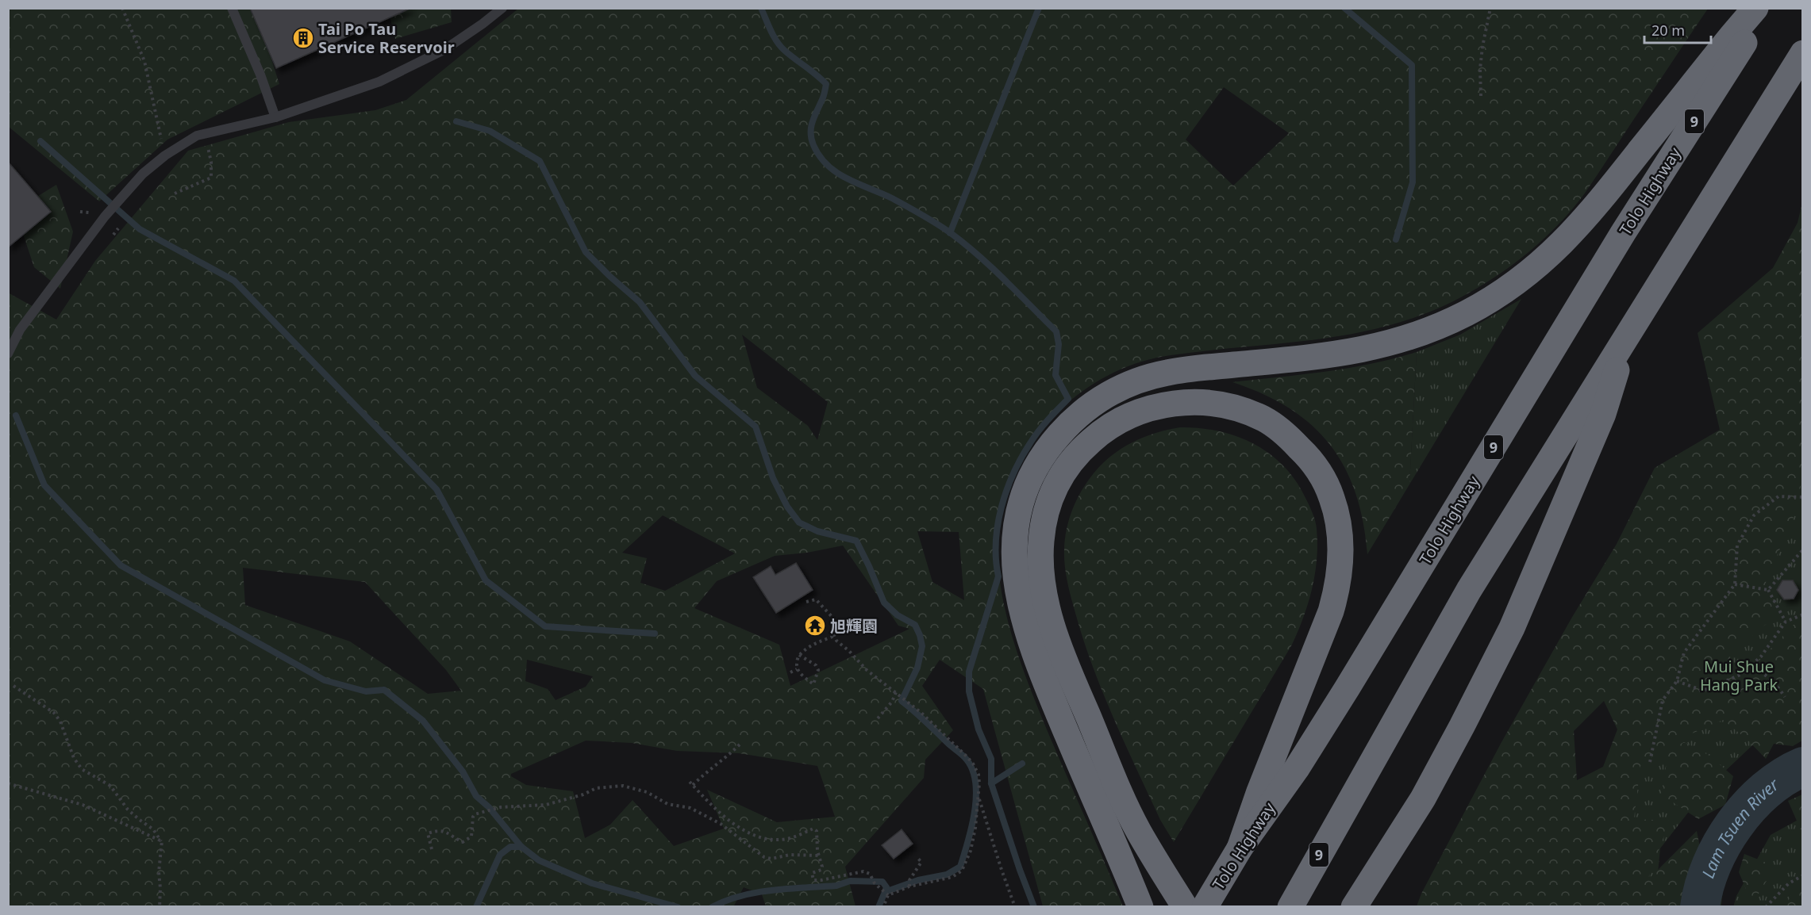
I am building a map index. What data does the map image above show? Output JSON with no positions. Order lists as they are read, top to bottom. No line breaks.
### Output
{"streets":{"highway":["9","Tolo Highway"]},"water":["Lam Tsuen River"],"parks":["Mui Shue Hang Park"],"places":{"building":["Tai Po Tau Service Reservoir"],"temple":["旭輝園"]},"scale_bar":"20 m"}
